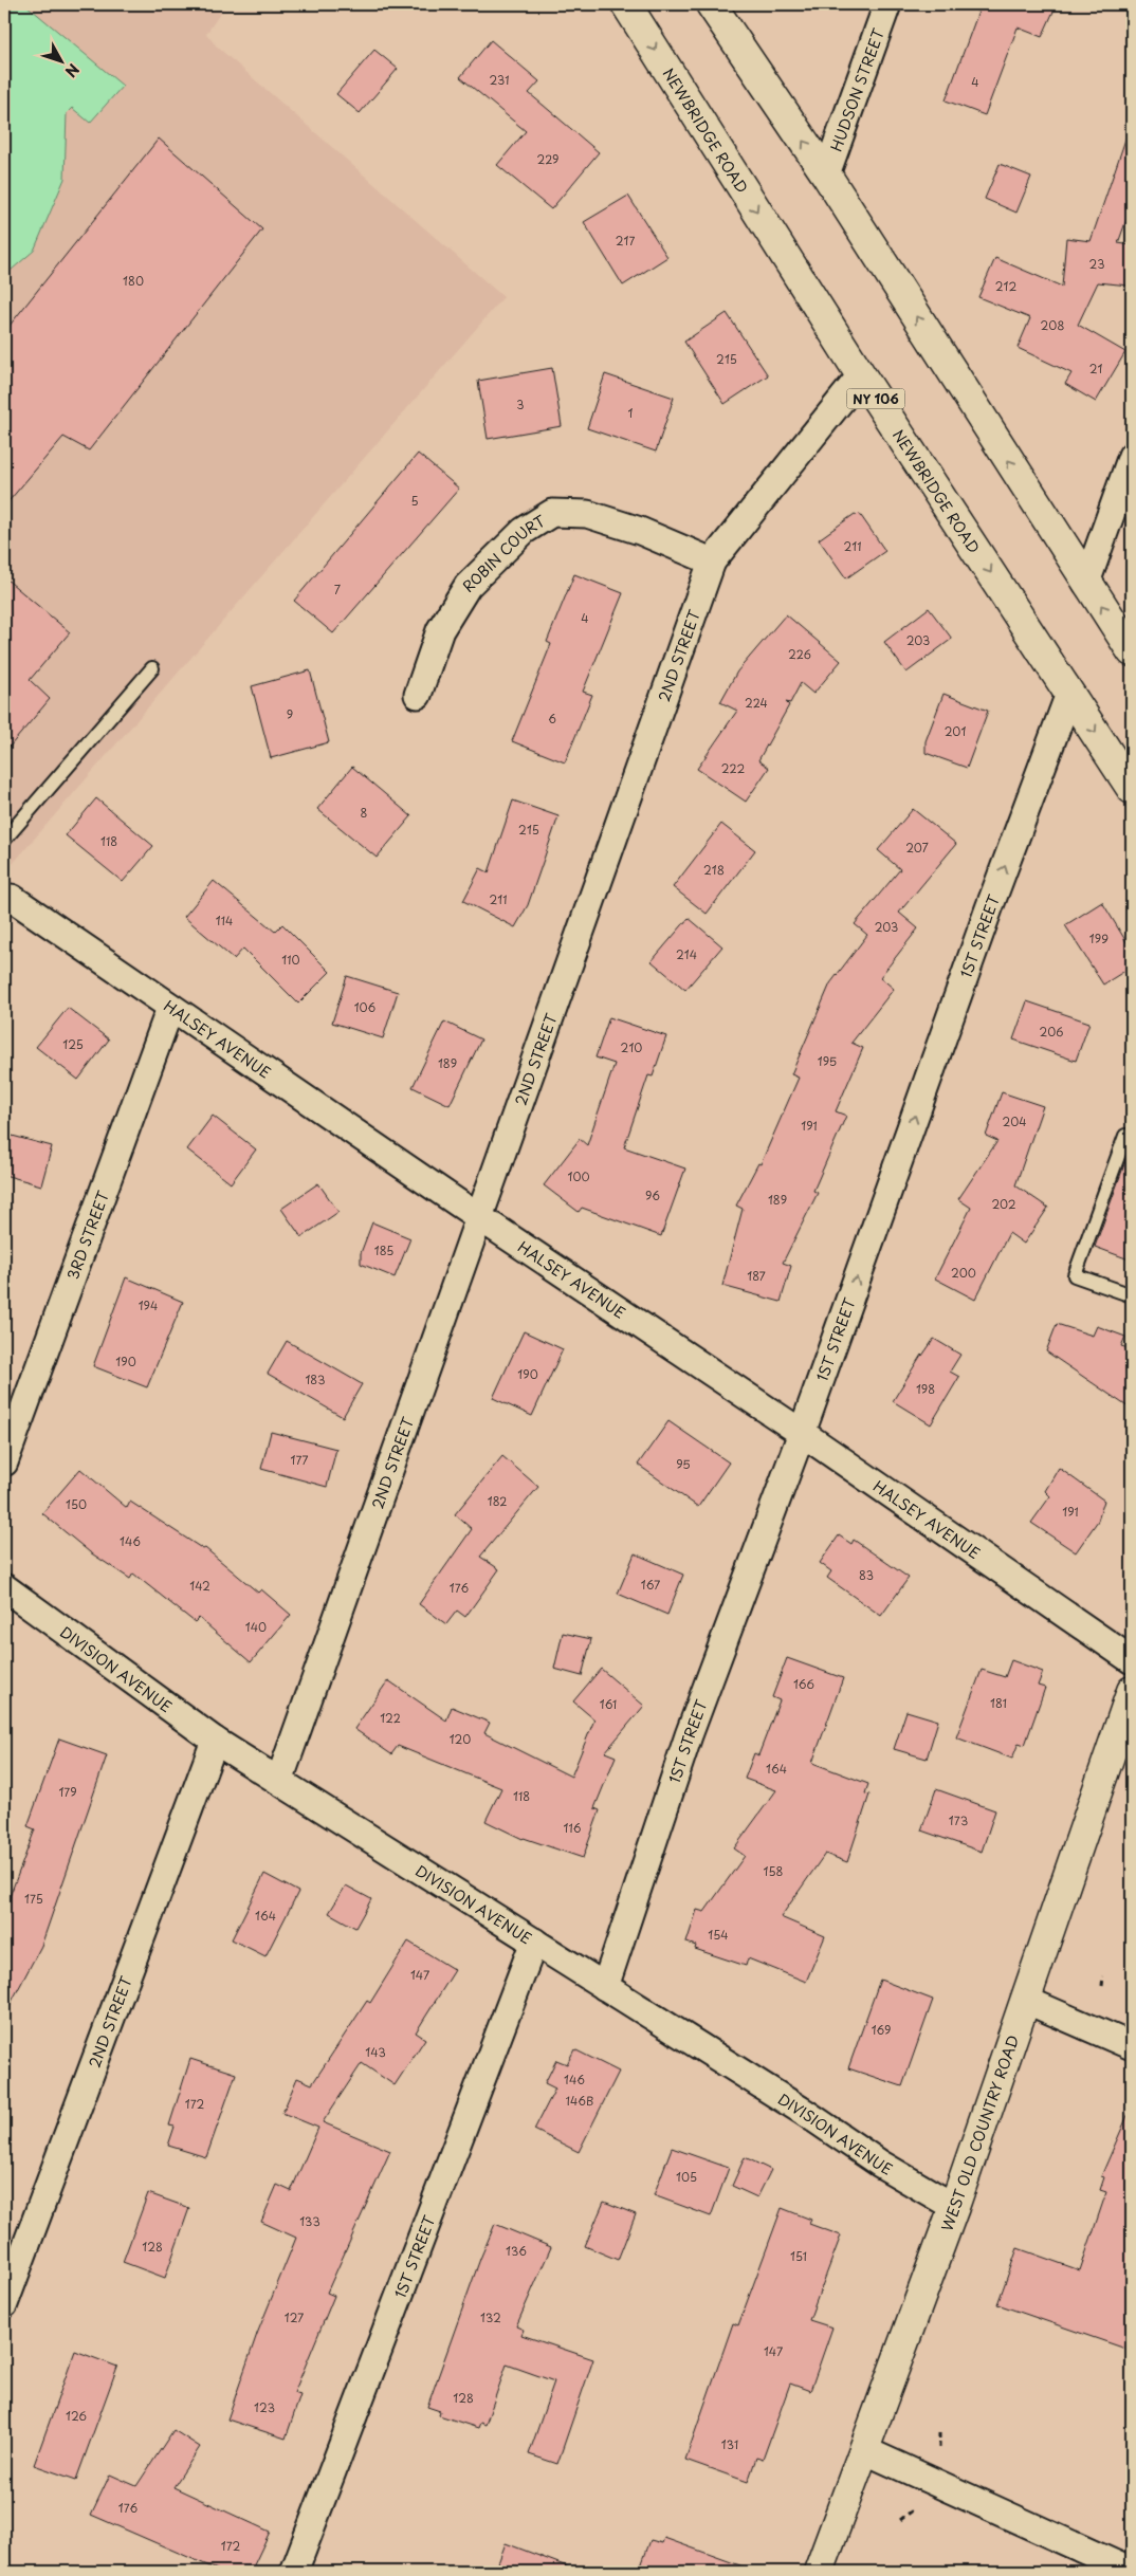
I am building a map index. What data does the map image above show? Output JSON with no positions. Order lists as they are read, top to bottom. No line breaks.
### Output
{"streets":{"main road":["NEWBRIDGE ROAD","NY 106","WEST OLD COUNTRY ROAD"],"street":["HUDSON STREET","ROBIN COURT","2ND STREET","1ST STREET","HALSEY AVENUE","3RD STREET","DIVISION AVENUE"]},"crossings":[["NEWBRIDGE ROAD","2ND STREET"],["NEWBRIDGE ROAD","1ST STREET"],["ROBIN COURT","2ND STREET"],["2ND STREET","HALSEY AVENUE"],["2ND STREET","DIVISION AVENUE"],["1ST STREET","HALSEY AVENUE"],["1ST STREET","DIVISION AVENUE"],["HALSEY AVENUE","3RD STREET"],["DIVISION AVENUE","WEST OLD COUNTRY ROAD"]],"one_way":["1ST STREET"],"house_numbers":["231","4","229","217","23","180","212","208","215","21","3","1","5","211","7","4","203","226","224","9","6","201","222","8","215","118","207","218","211","114","203","199","214","110","106","206","125","210","195","189","204","191","100","96","189","202","185","200","187","194","190","190","183","198","177","95","182","150","191","146","83","167","142","176","140","166","181","161","122","120","164","179","118","173","116","158","175","164","154","147","169","143","146","146B","172","105","133","128","136","151","127","132","147","128","123","126","131","176","172"],"north":"bottom right"}
